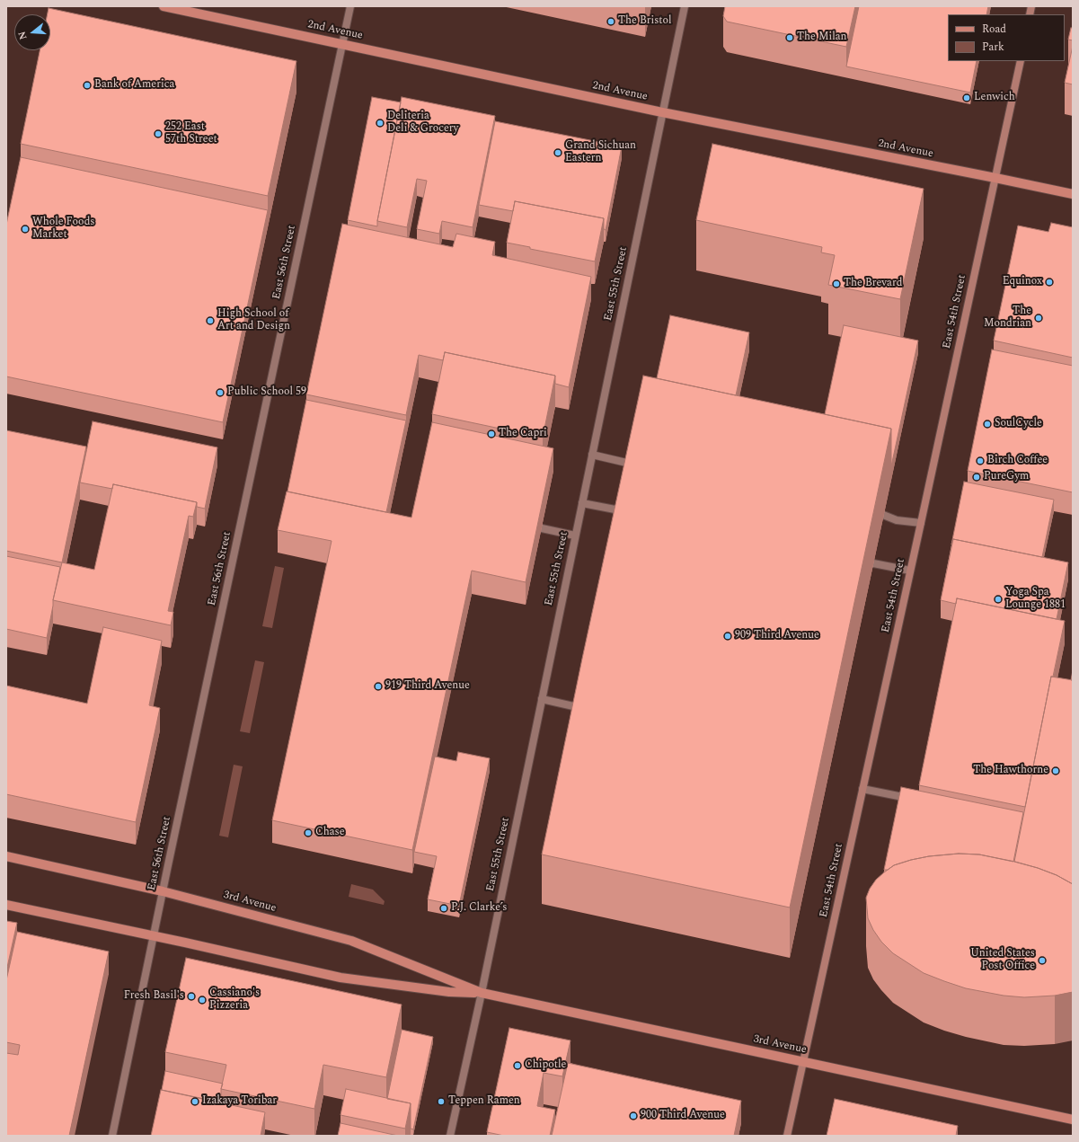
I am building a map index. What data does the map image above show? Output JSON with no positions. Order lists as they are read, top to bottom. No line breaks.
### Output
{"streets":{"main road":["2nd Avenue","East 54th Street","3rd Avenue"],"street":["East 56th Street","East 55th Street"]},"crossings":[["2nd Avenue","East 56th Street"],["2nd Avenue","East 55th Street"],["2nd Avenue","East 54th Street"],["East 56th Street","3rd Avenue"],["East 55th Street","3rd Avenue"],["East 54th Street","3rd Avenue"]],"places":["The Bristol","The Milan","Bank of America","Lenwich","Deliteria Deli & Grocery","252 East 57th Street","Grand Sichuan Eastern","Whole Foods Market","Equinox","The Brevard","The Mondrian","High School of Art and Design","Public School 59","SoulCycle","The Capri","Birch Coffee","PureGym","Yoga Spa Lounge 1881","909 Third Avenue","919 Third Avenue","The Hawthorne","Chase","P.J. Clarke’s","United States Post Office","Fresh Basil's","Cassiano's Pizzeria","Chipotle","Izakaya Toribar","Teppen Ramen","900 Third Avenue"],"legend":["Road","Park"],"north":"left"}
